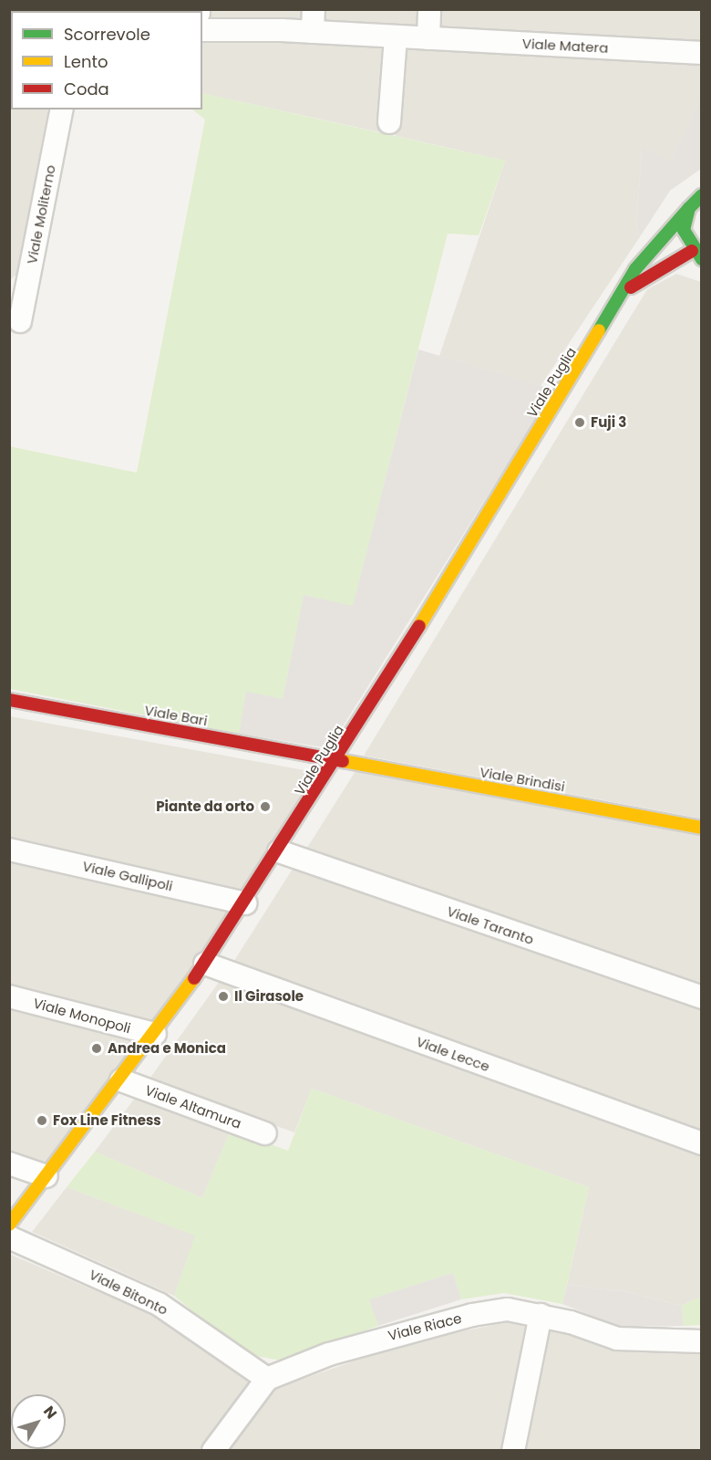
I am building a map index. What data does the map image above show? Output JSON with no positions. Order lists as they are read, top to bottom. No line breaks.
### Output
{"streets":{"main road":["Viale Puglia","Viale Bari","Viale Brindisi"],"street":["Viale Matera","Viale Moliterno","Viale Gallipoli","Viale Taranto","Viale Monopoli","Viale Lecce","Viale Altamura","Viale Bitonto","Viale Riace"]},"crossings":[["Viale Puglia","Viale Bari"],["Viale Puglia","Viale Brindisi"],["Viale Puglia","Viale Gallipoli"],["Viale Puglia","Viale Taranto"],["Viale Puglia","Viale Monopoli"],["Viale Puglia","Viale Lecce"],["Viale Puglia","Viale Altamura"],["Viale Bari","Viale Brindisi"],["Viale Bitonto","Viale Riace"]],"places":["Fuji 3","Piante da orto","Il Girasole","Andrea e Monica","Fox Line Fitness"],"legend":["Scorrevole","Lento","Coda"],"north":"top right"}
